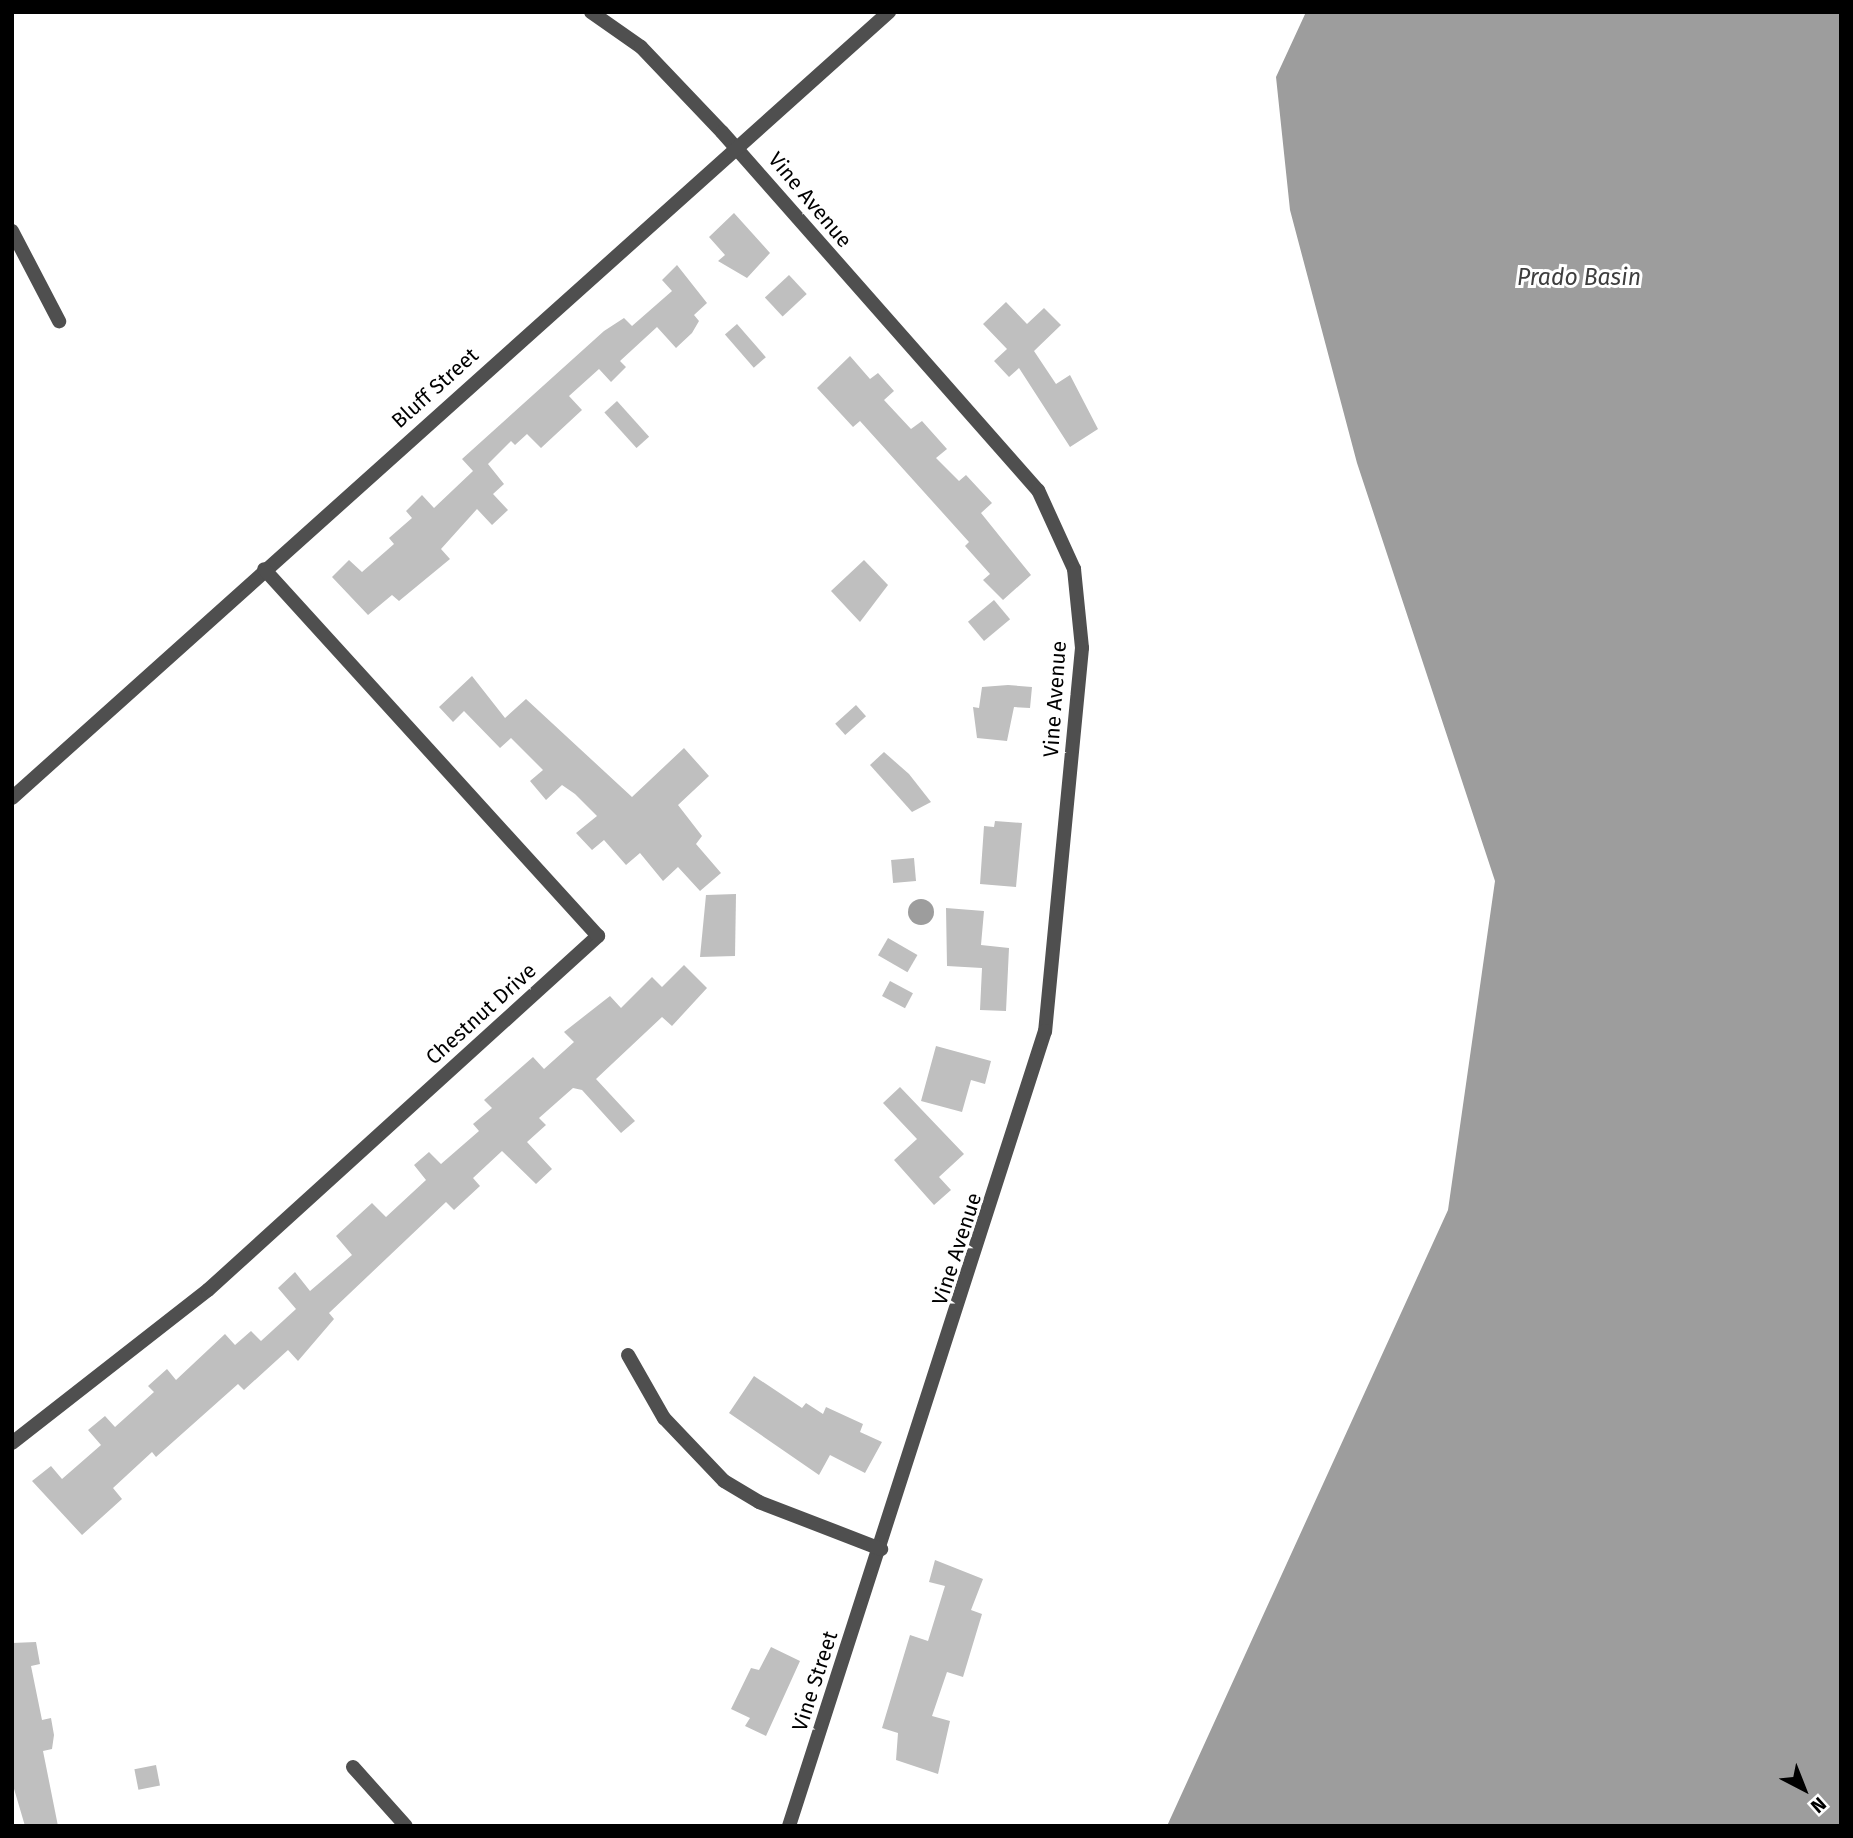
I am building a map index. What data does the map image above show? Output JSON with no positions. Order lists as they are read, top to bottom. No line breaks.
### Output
{"streets":{"street":["Vine Avenue","Bluff Street","Chestnut Drive","Vine Street"]},"crossings":[["Vine Avenue","Bluff Street"],["Vine Avenue","Vine Street"],["Bluff Street","Chestnut Drive"]],"water":["Prado Basin"],"north":"bottom right"}
